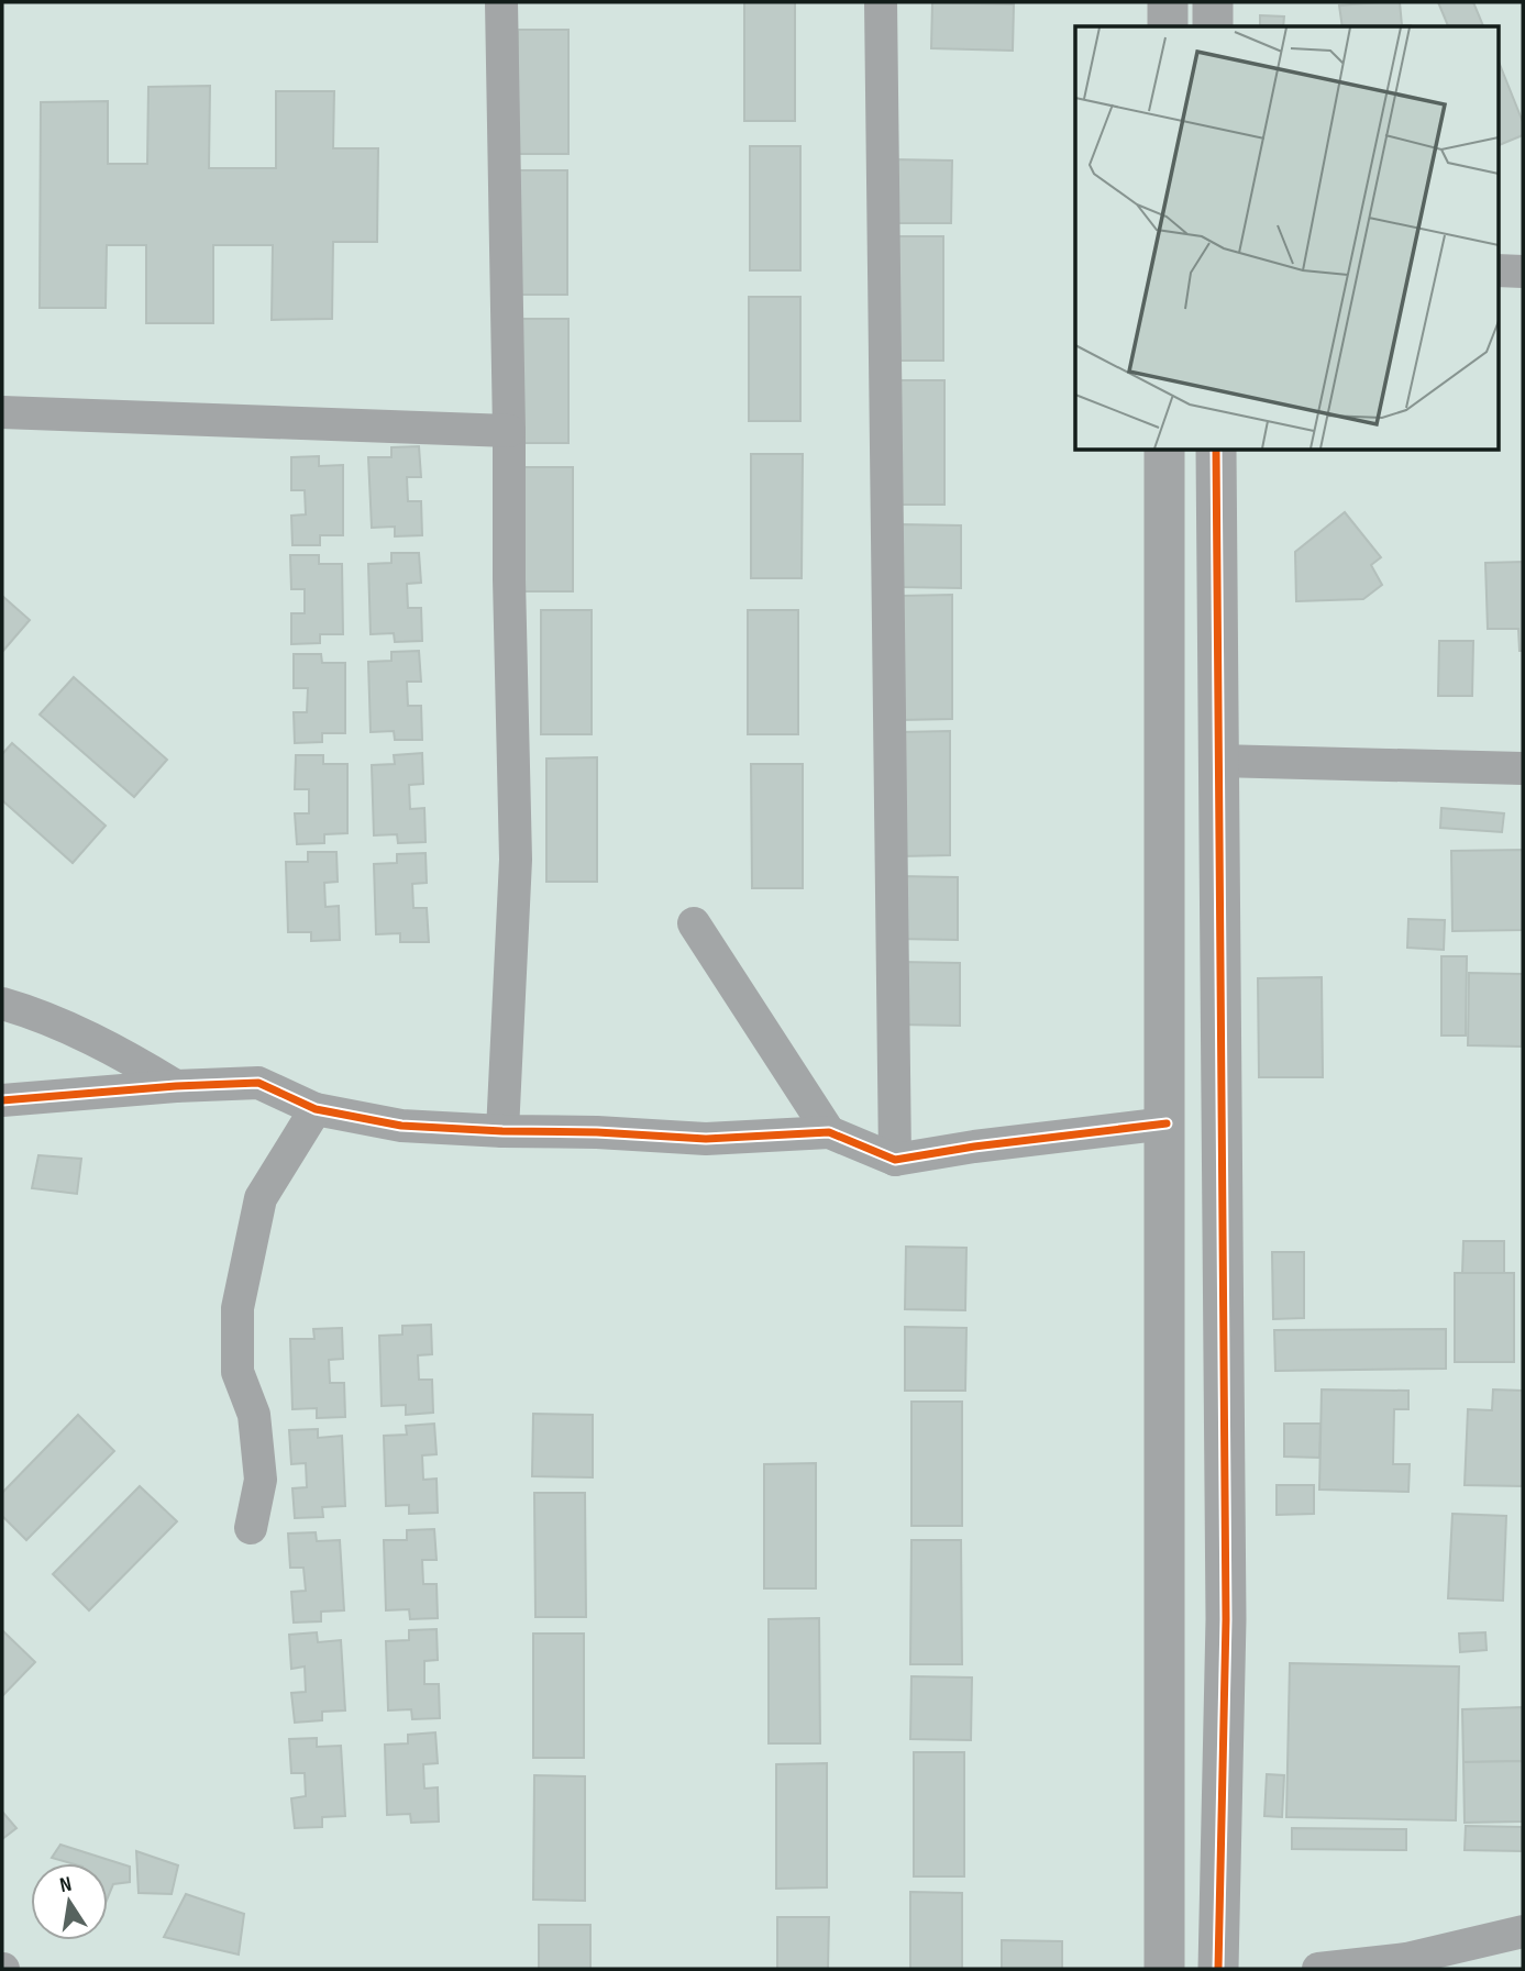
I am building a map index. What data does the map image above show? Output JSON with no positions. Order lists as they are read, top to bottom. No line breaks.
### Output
{"north":"top"}
